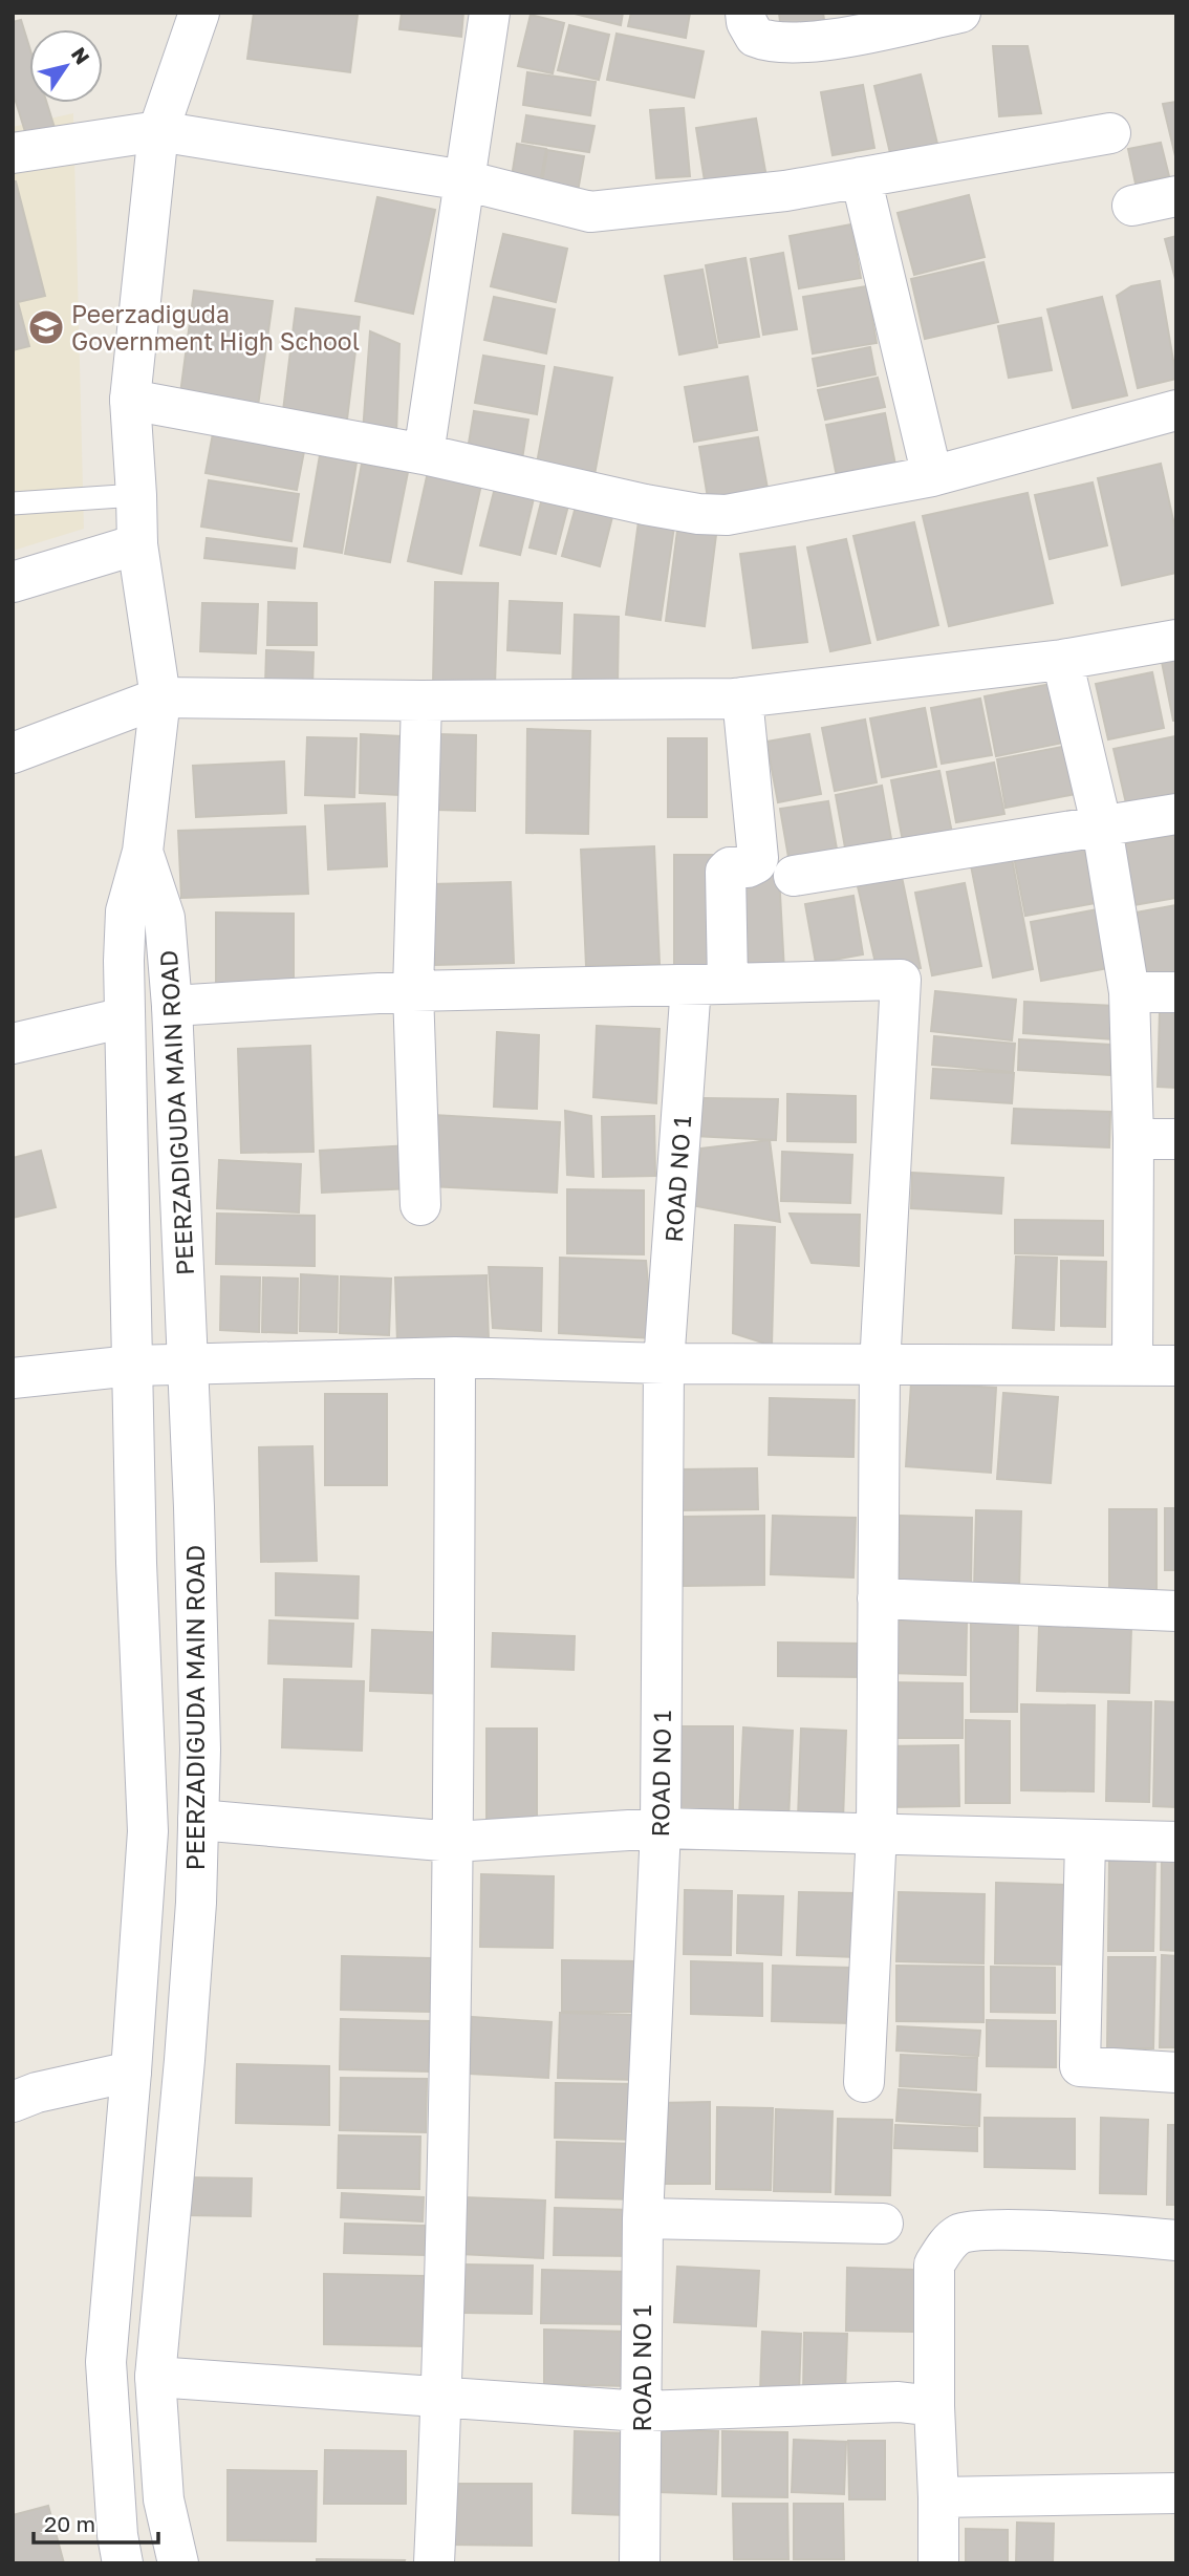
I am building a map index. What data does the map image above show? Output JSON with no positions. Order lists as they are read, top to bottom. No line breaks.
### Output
{"streets":{"street":["PEERZADIGUDA MAIN ROAD","ROAD NO 1"]},"places":{"school or university":["Peerzadiguda Government High School"]},"scale_bar":"20 m","north":"top right"}
